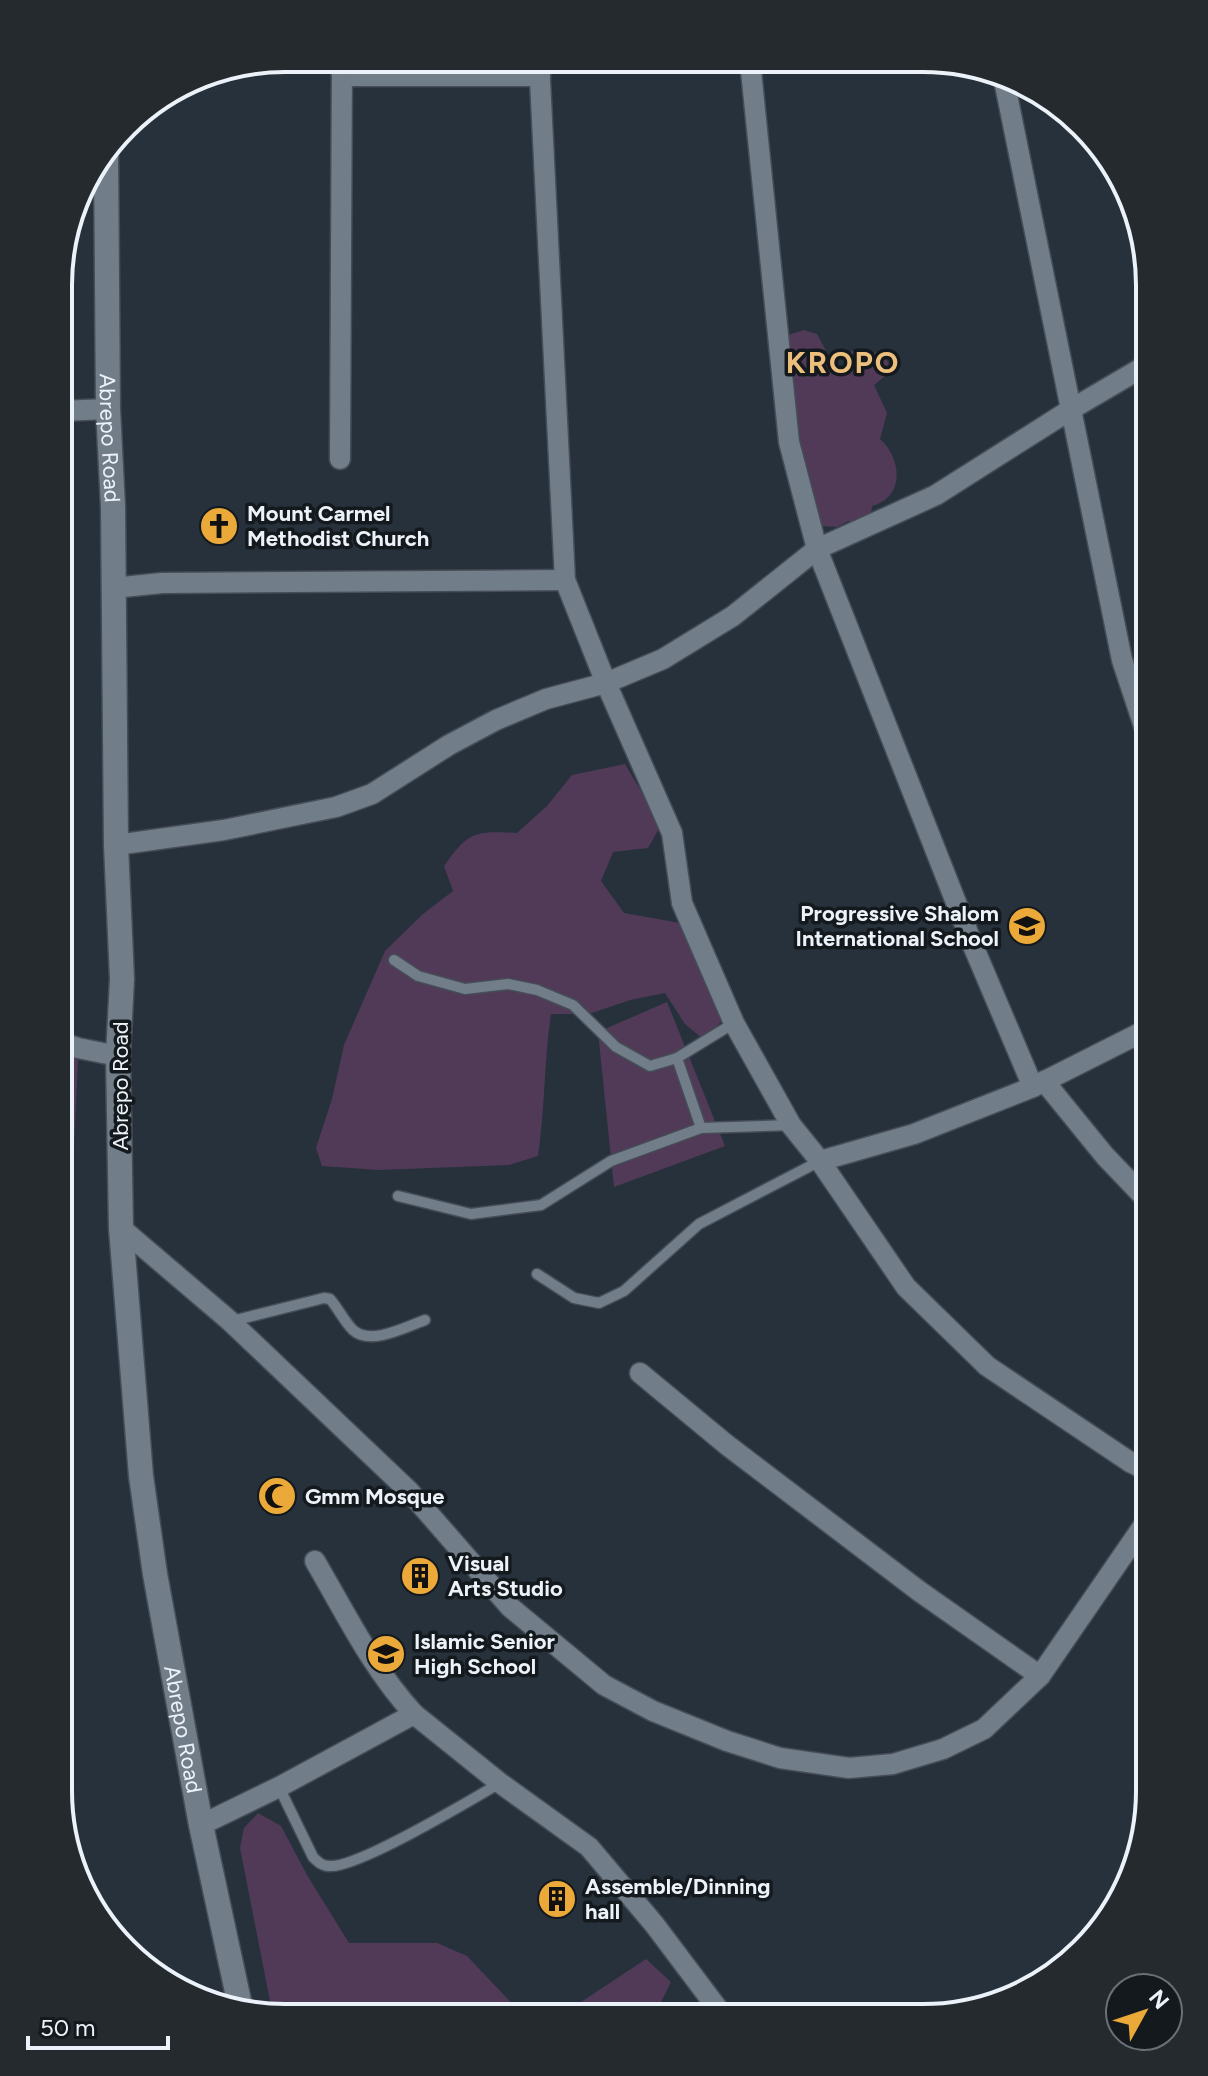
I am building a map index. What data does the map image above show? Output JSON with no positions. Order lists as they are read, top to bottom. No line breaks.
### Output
{"streets":{"main road":["Abrepo Road"]},"districts":["KROPO"],"places":{"church":["Mount Carmel Methodist Church"],"school or university":["Progressive Shalom International School","Islamic Senior High School"],"mosque":["Gmm Mosque"],"building":["Visual Arts Studio","Assemble/Dinning hall"]},"scale_bar":"50 m","north":"top right"}
